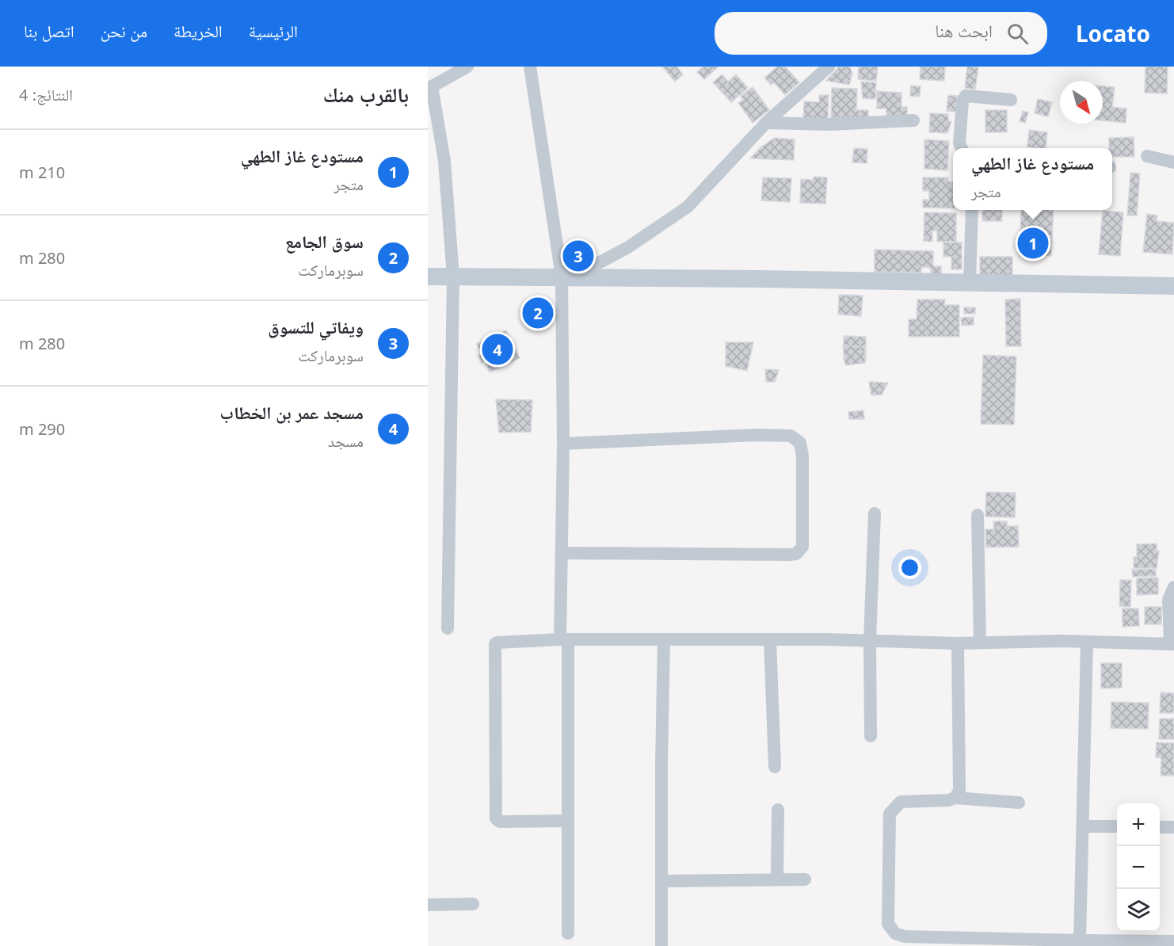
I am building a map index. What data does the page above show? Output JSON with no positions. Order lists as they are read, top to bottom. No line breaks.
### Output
{"north":"bottom right","page":{"header":"Locato","search":"ابحث هنا","nav":["الرئيسية","الخريطة","من نحن","اتصل بنا"],"heading":["بالقرب منك","النتائج: 4"],"list":[{"mark":"1","name":"مستودع غاز الطهي","note":"متجر","value":"210 m"},{"mark":"2","name":"سوق الجامع","note":"سوبرماركت","value":"280 m"},{"mark":"3","name":"ويفاتي للتسوق","note":"سوبرماركت","value":"280 m"},{"mark":"4","name":"مسجد عمر بن الخطاب","note":"مسجد","value":"290 m"}],"popup":["مستودع غاز الطهي","متجر"],"pins":["1","3","2","4"],"map_buttons":["+","−"]}}
